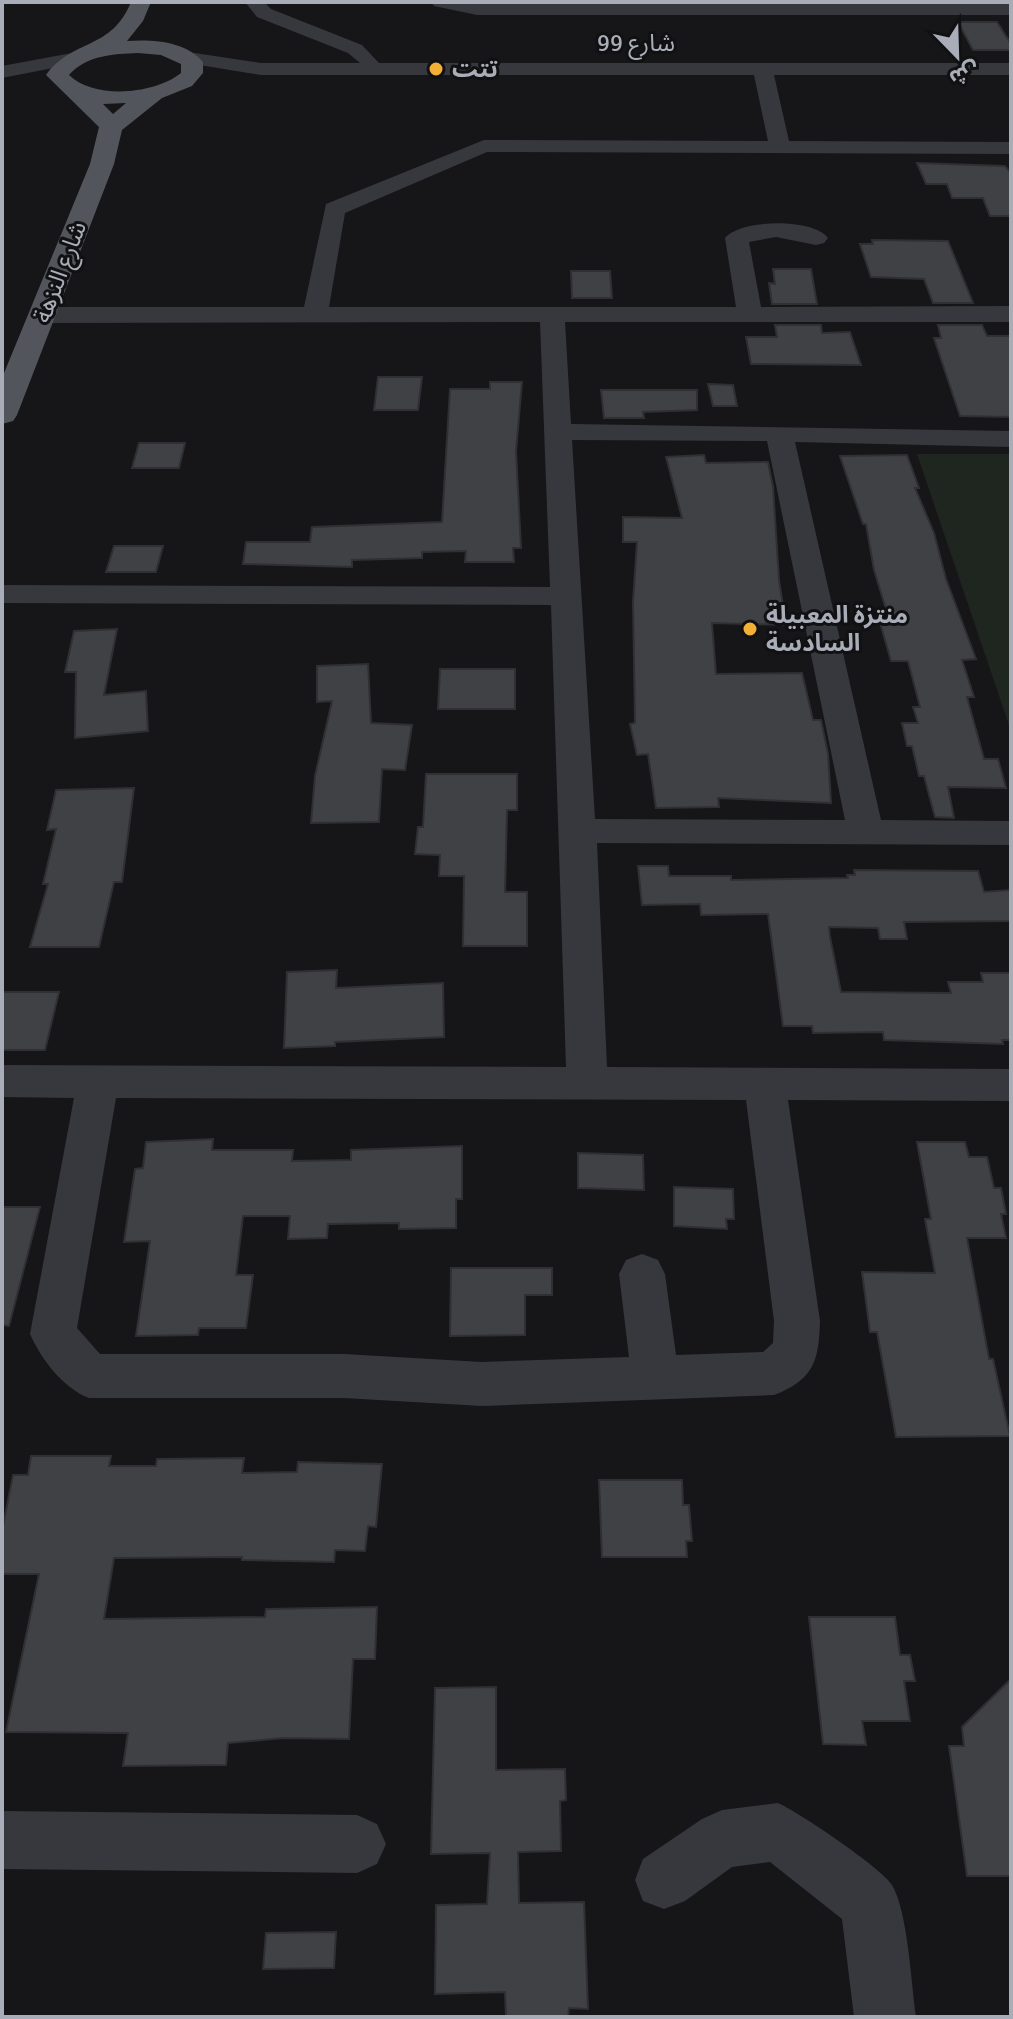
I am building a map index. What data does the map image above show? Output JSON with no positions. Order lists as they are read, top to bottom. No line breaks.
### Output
{"streets":{"main road":["شارع النزهة"],"street":["شارع 99"]},"places":["تتت","منتزة المعبيلة السادسة"],"north":"bottom right"}
